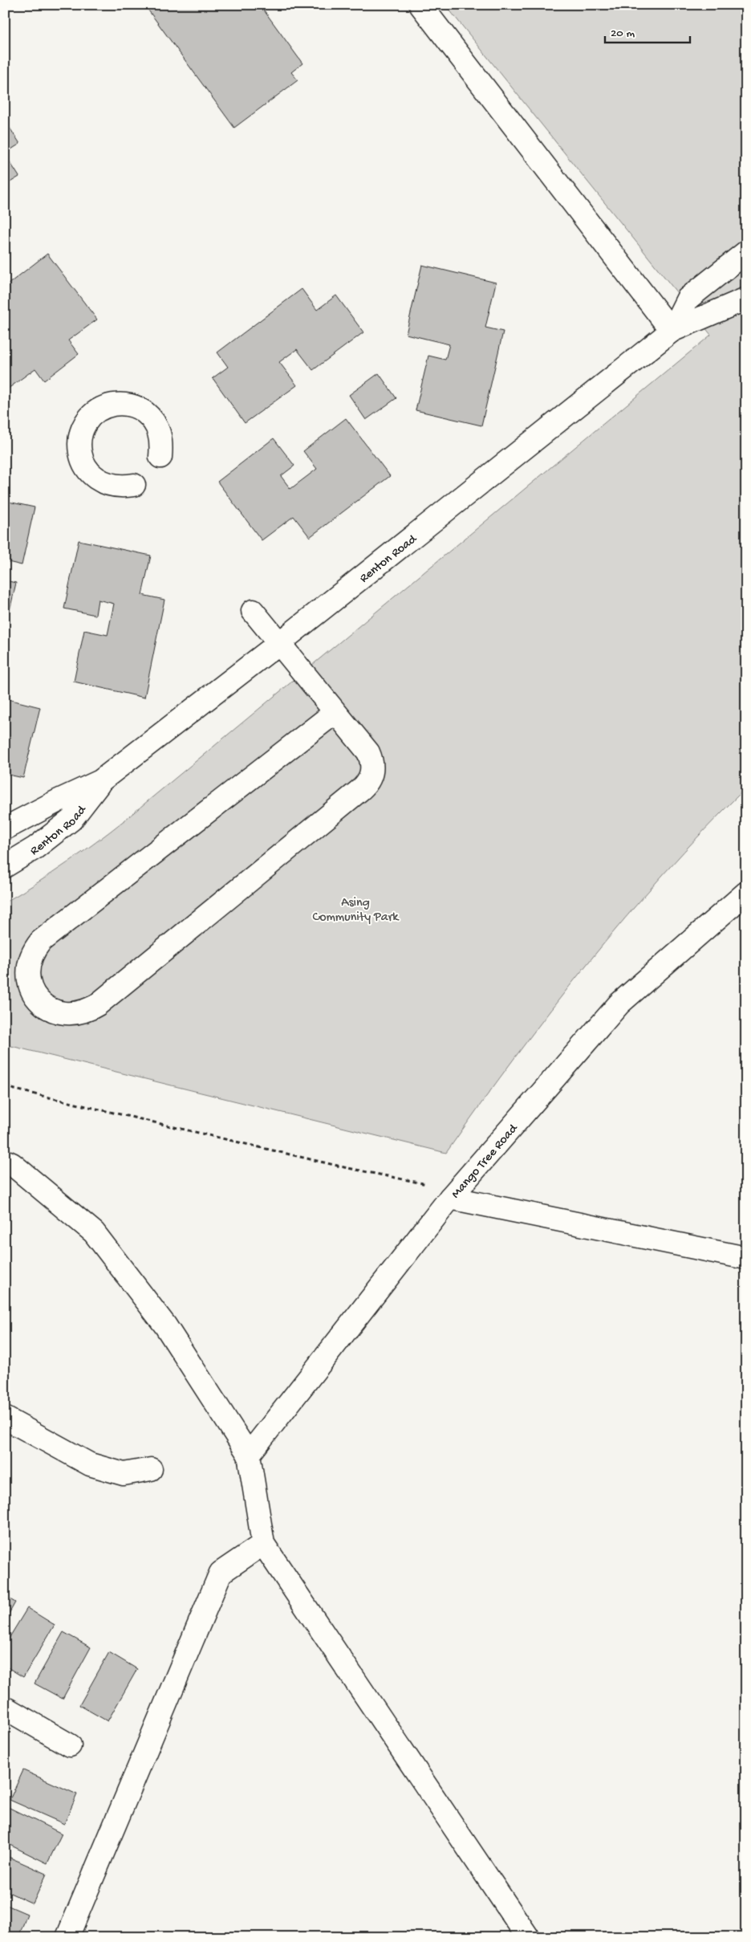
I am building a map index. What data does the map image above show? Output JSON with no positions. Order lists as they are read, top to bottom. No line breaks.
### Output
{"streets":{"street":["Renton Road","Mango Tree Road"]},"parks":["Asing Community Park"],"scale_bar":"20 m"}
